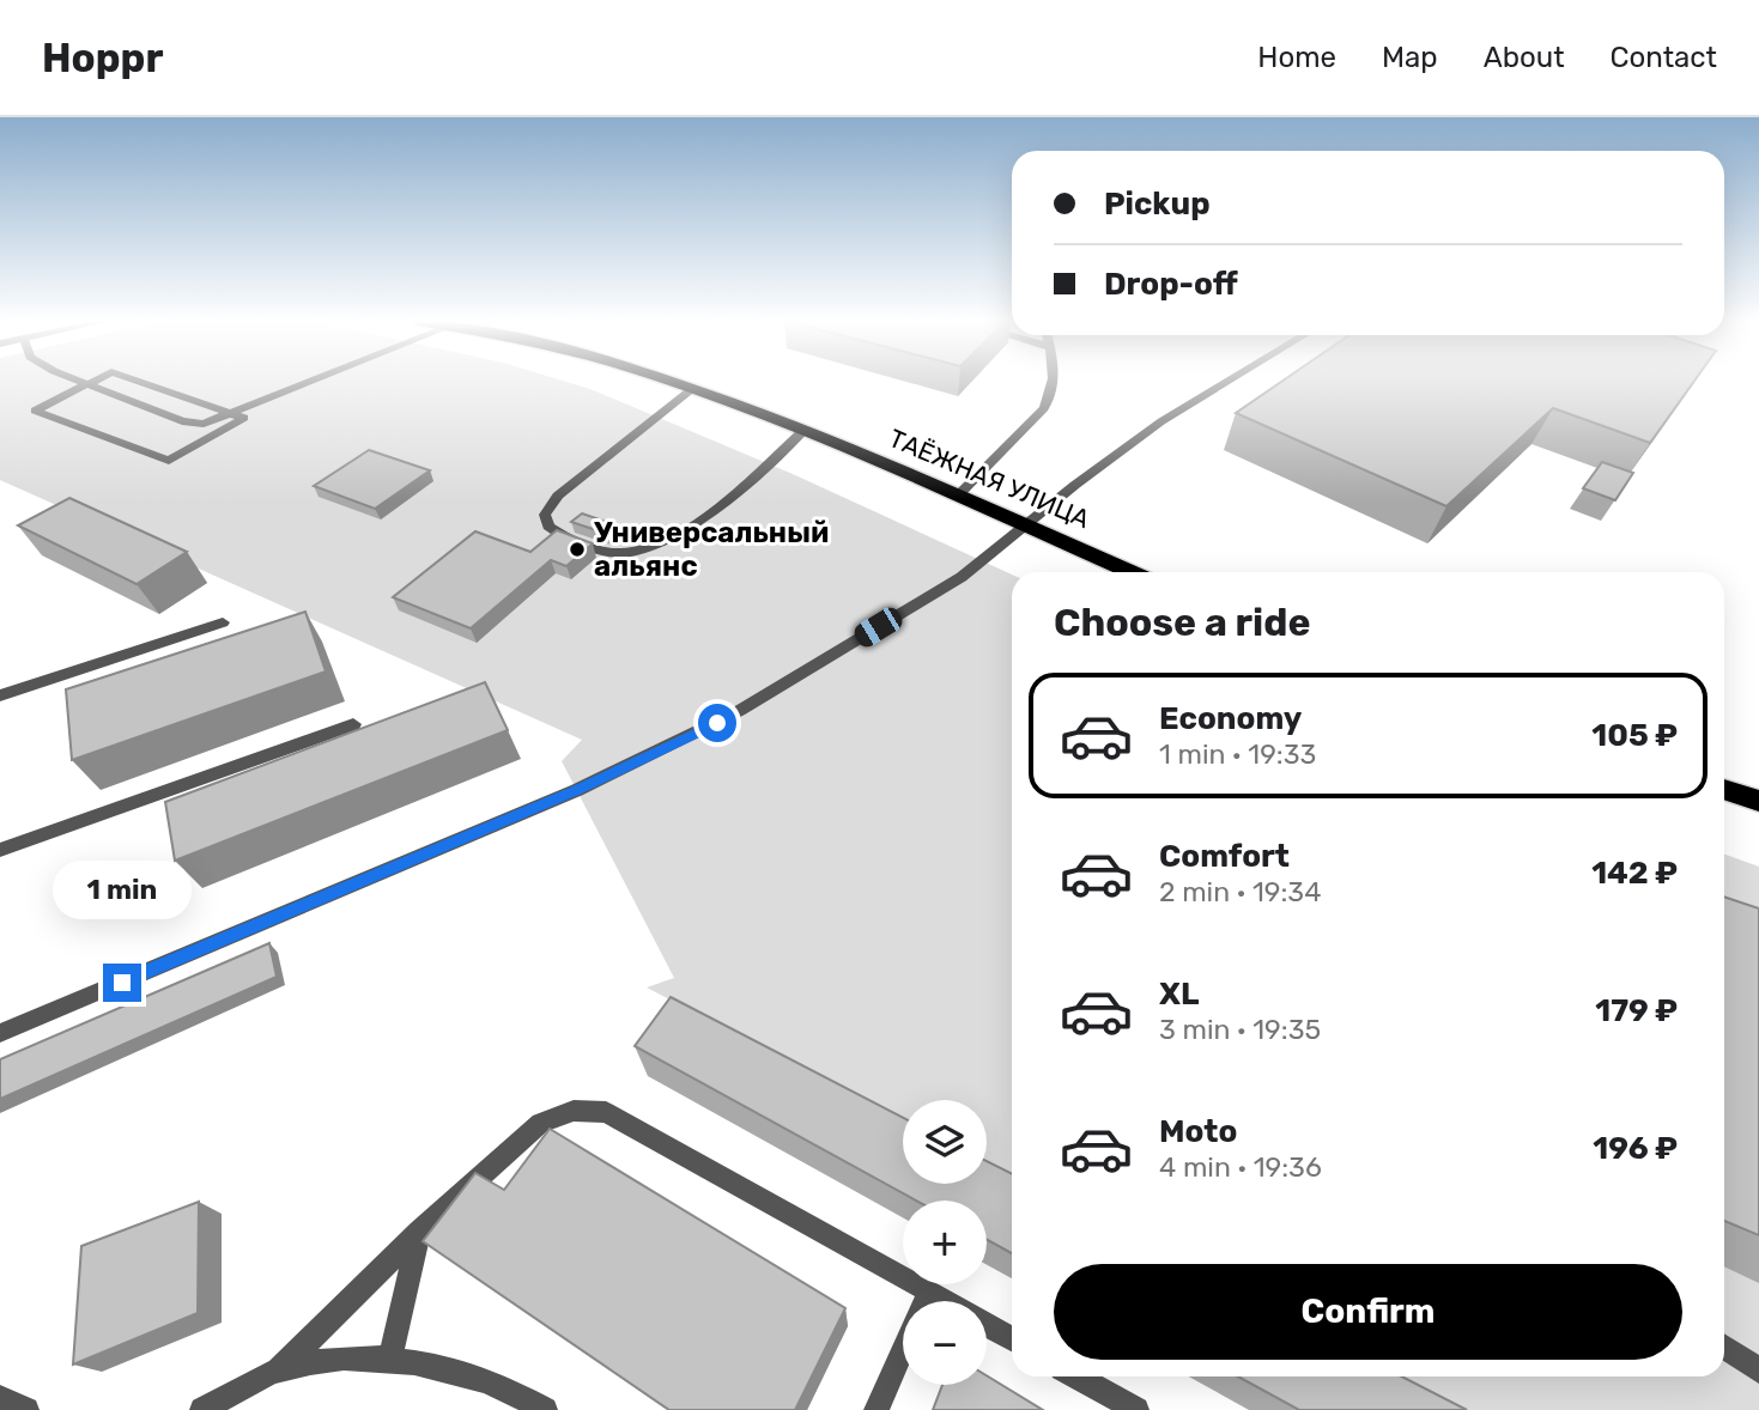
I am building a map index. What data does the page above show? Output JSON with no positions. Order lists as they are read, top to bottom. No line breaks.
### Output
{"streets":{"highway":["ТАЁЖНАЯ УЛИЦА"]},"places":["Универсальный альянс"],"page":{"header":"Hoppr","nav":["Home","Map","About","Contact"],"banner":["Pickup","Drop-off"],"heading":"Choose a ride","list":[{"name":"Economy","note":"1 min · 19:33","value":"105 ₽"},{"name":"Comfort","note":"2 min · 19:34","value":"142 ₽"},{"name":"XL","note":"3 min · 19:35","value":"179 ₽"},{"name":"Moto","note":"4 min · 19:36","value":"196 ₽"}],"bubble":"1 min","map_buttons":["+","−"],"buttons":"Confirm"}}
